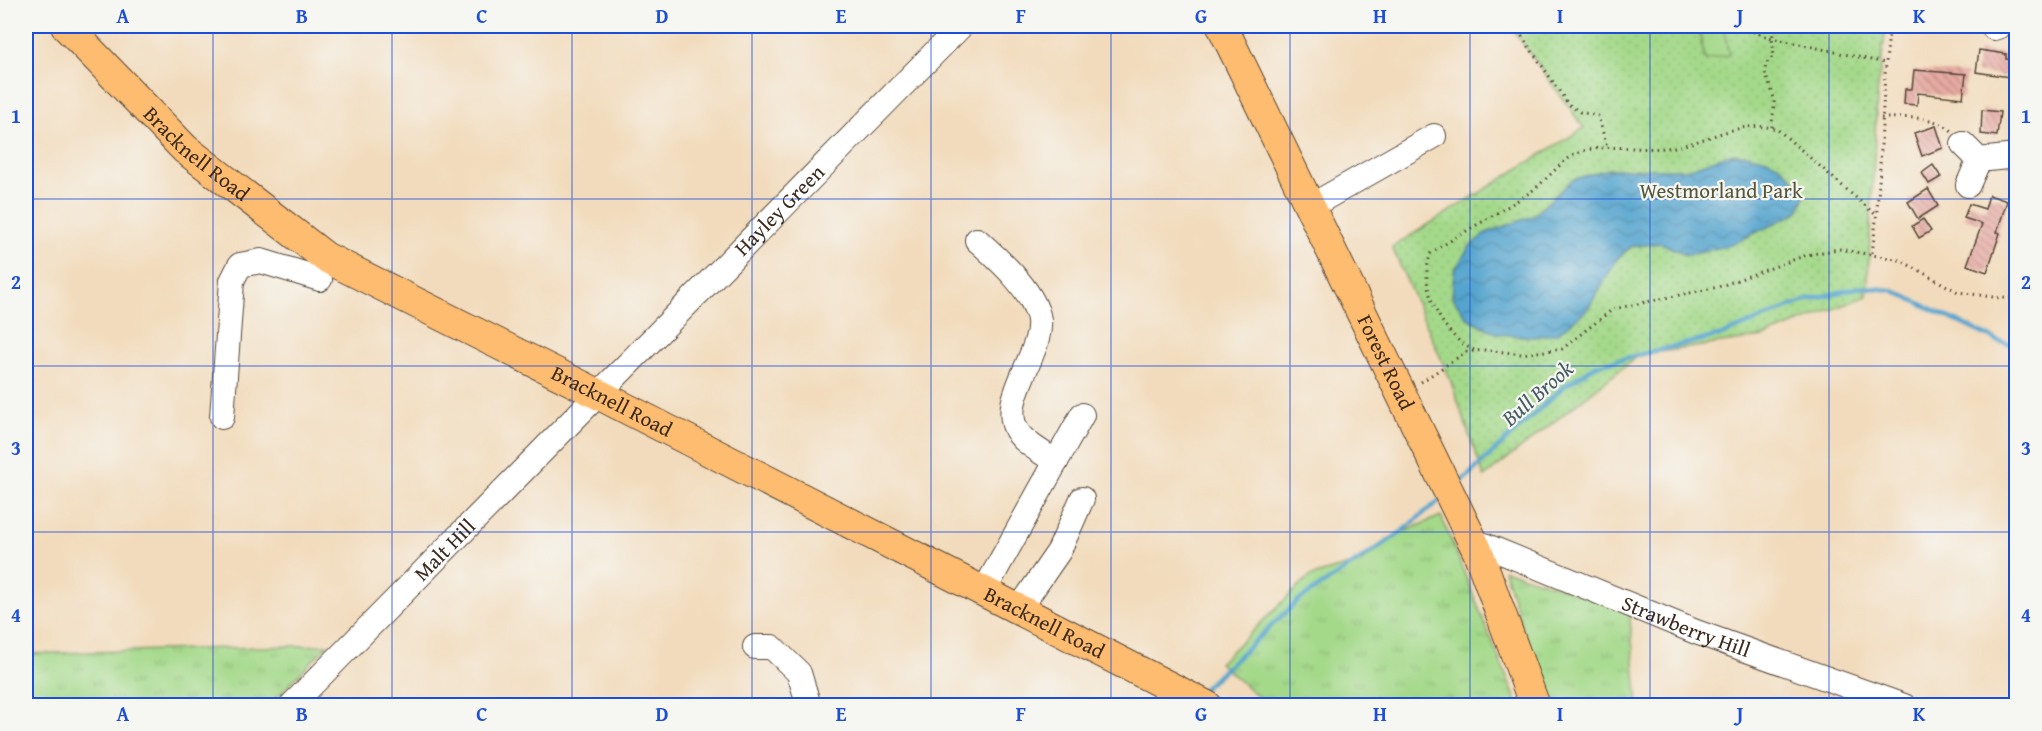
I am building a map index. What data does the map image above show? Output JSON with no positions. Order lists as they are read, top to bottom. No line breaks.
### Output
{"streets":{"main road":["Bracknell Road","Forest Road"],"street":["Hayley Green","Malt Hill","Strawberry Hill"]},"crossings":[["Bracknell Road","Hayley Green"],["Bracknell Road","Malt Hill"],["Hayley Green","Malt Hill"],["Forest Road","Strawberry Hill"]],"water":["Bull Brook"],"parks":["Westmorland Park"],"grid":{"columns":["A","B","C","D","E","F","G","H","I","J","K"],"rows":["1","2","3","4"]}}
